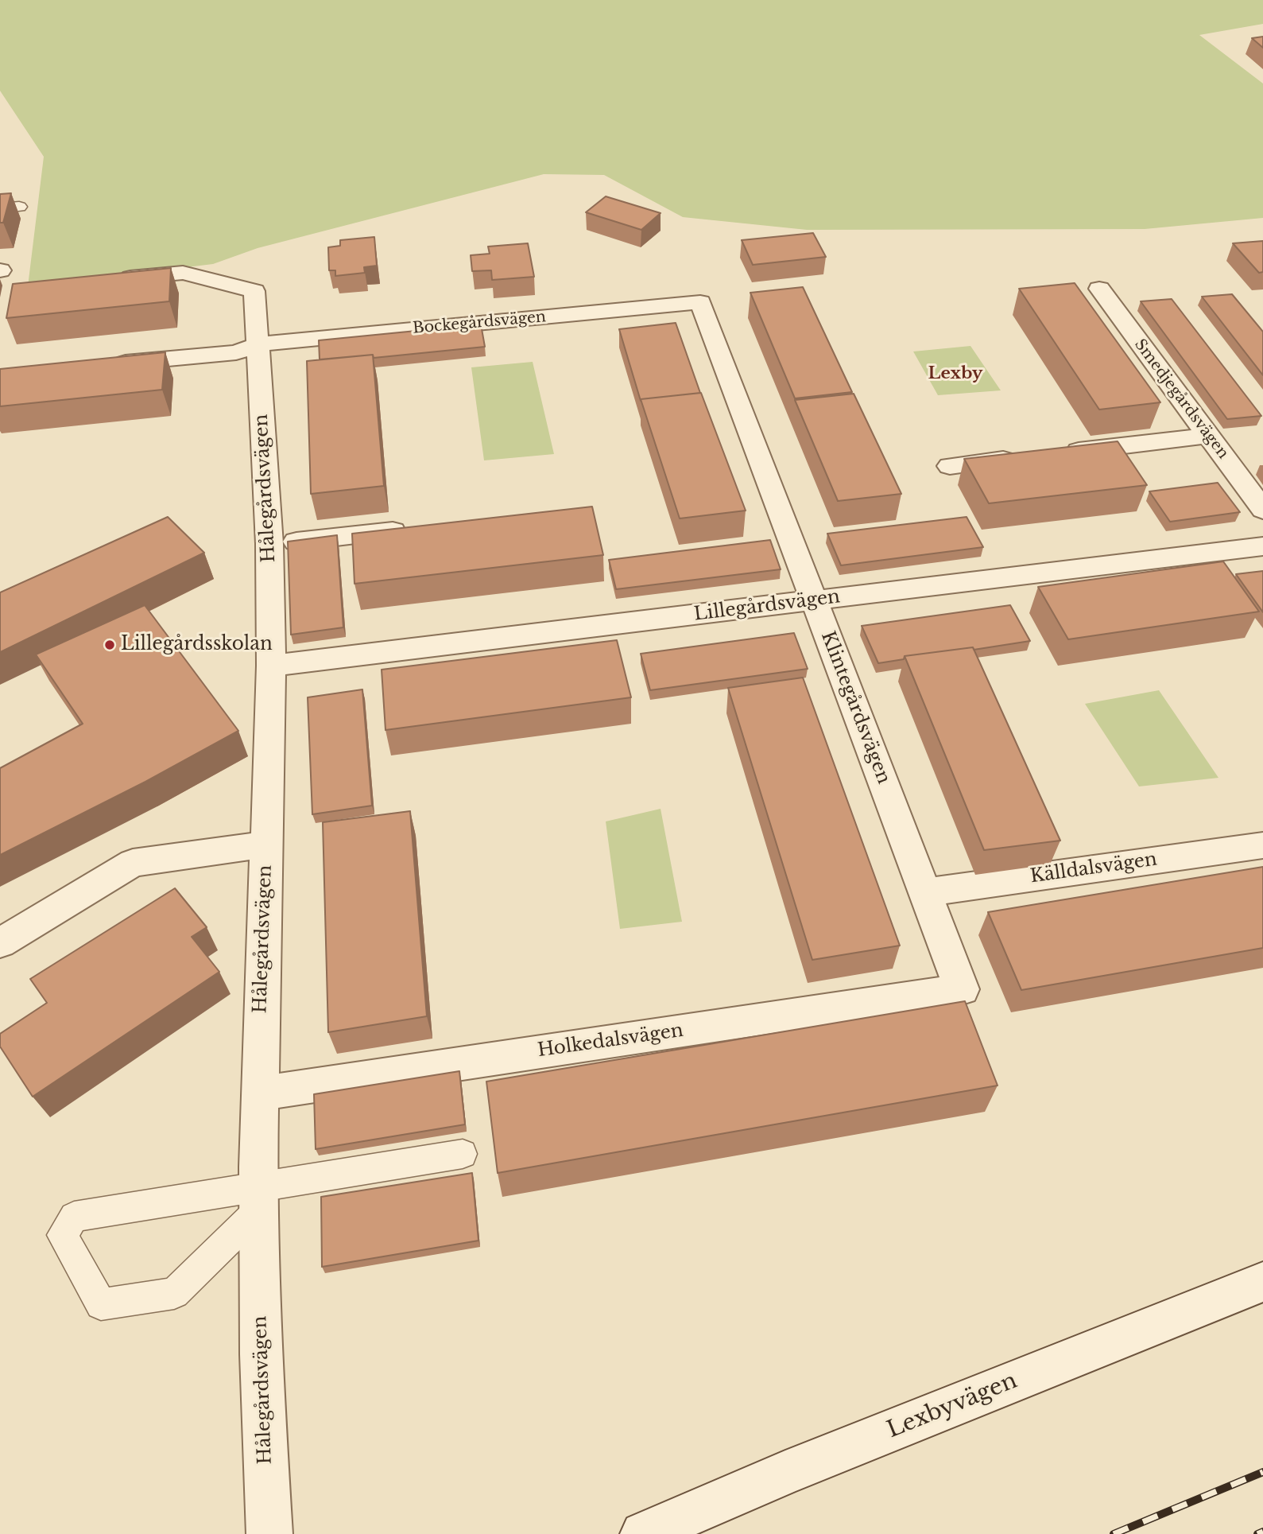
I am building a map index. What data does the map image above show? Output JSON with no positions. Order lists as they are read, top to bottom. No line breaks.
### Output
{"streets":{"street":["Bockegårdsvägen","Smedjegårdsvägen","Hålegårdsvägen","Lillegårdsvägen","Klintegårdsvägen","Källdalsvägen","Holkedalsvägen","Lexbyvägen"]},"crossings":[["Bockegårdsvägen","Hålegårdsvägen"],["Bockegårdsvägen","Klintegårdsvägen"],["Hålegårdsvägen","Lillegårdsvägen"],["Hålegårdsvägen","Holkedalsvägen"],["Lillegårdsvägen","Klintegårdsvägen"],["Klintegårdsvägen","Källdalsvägen"],["Klintegårdsvägen","Holkedalsvägen"]],"districts":["Lexby"],"places":["Lillegårdsskolan"]}
